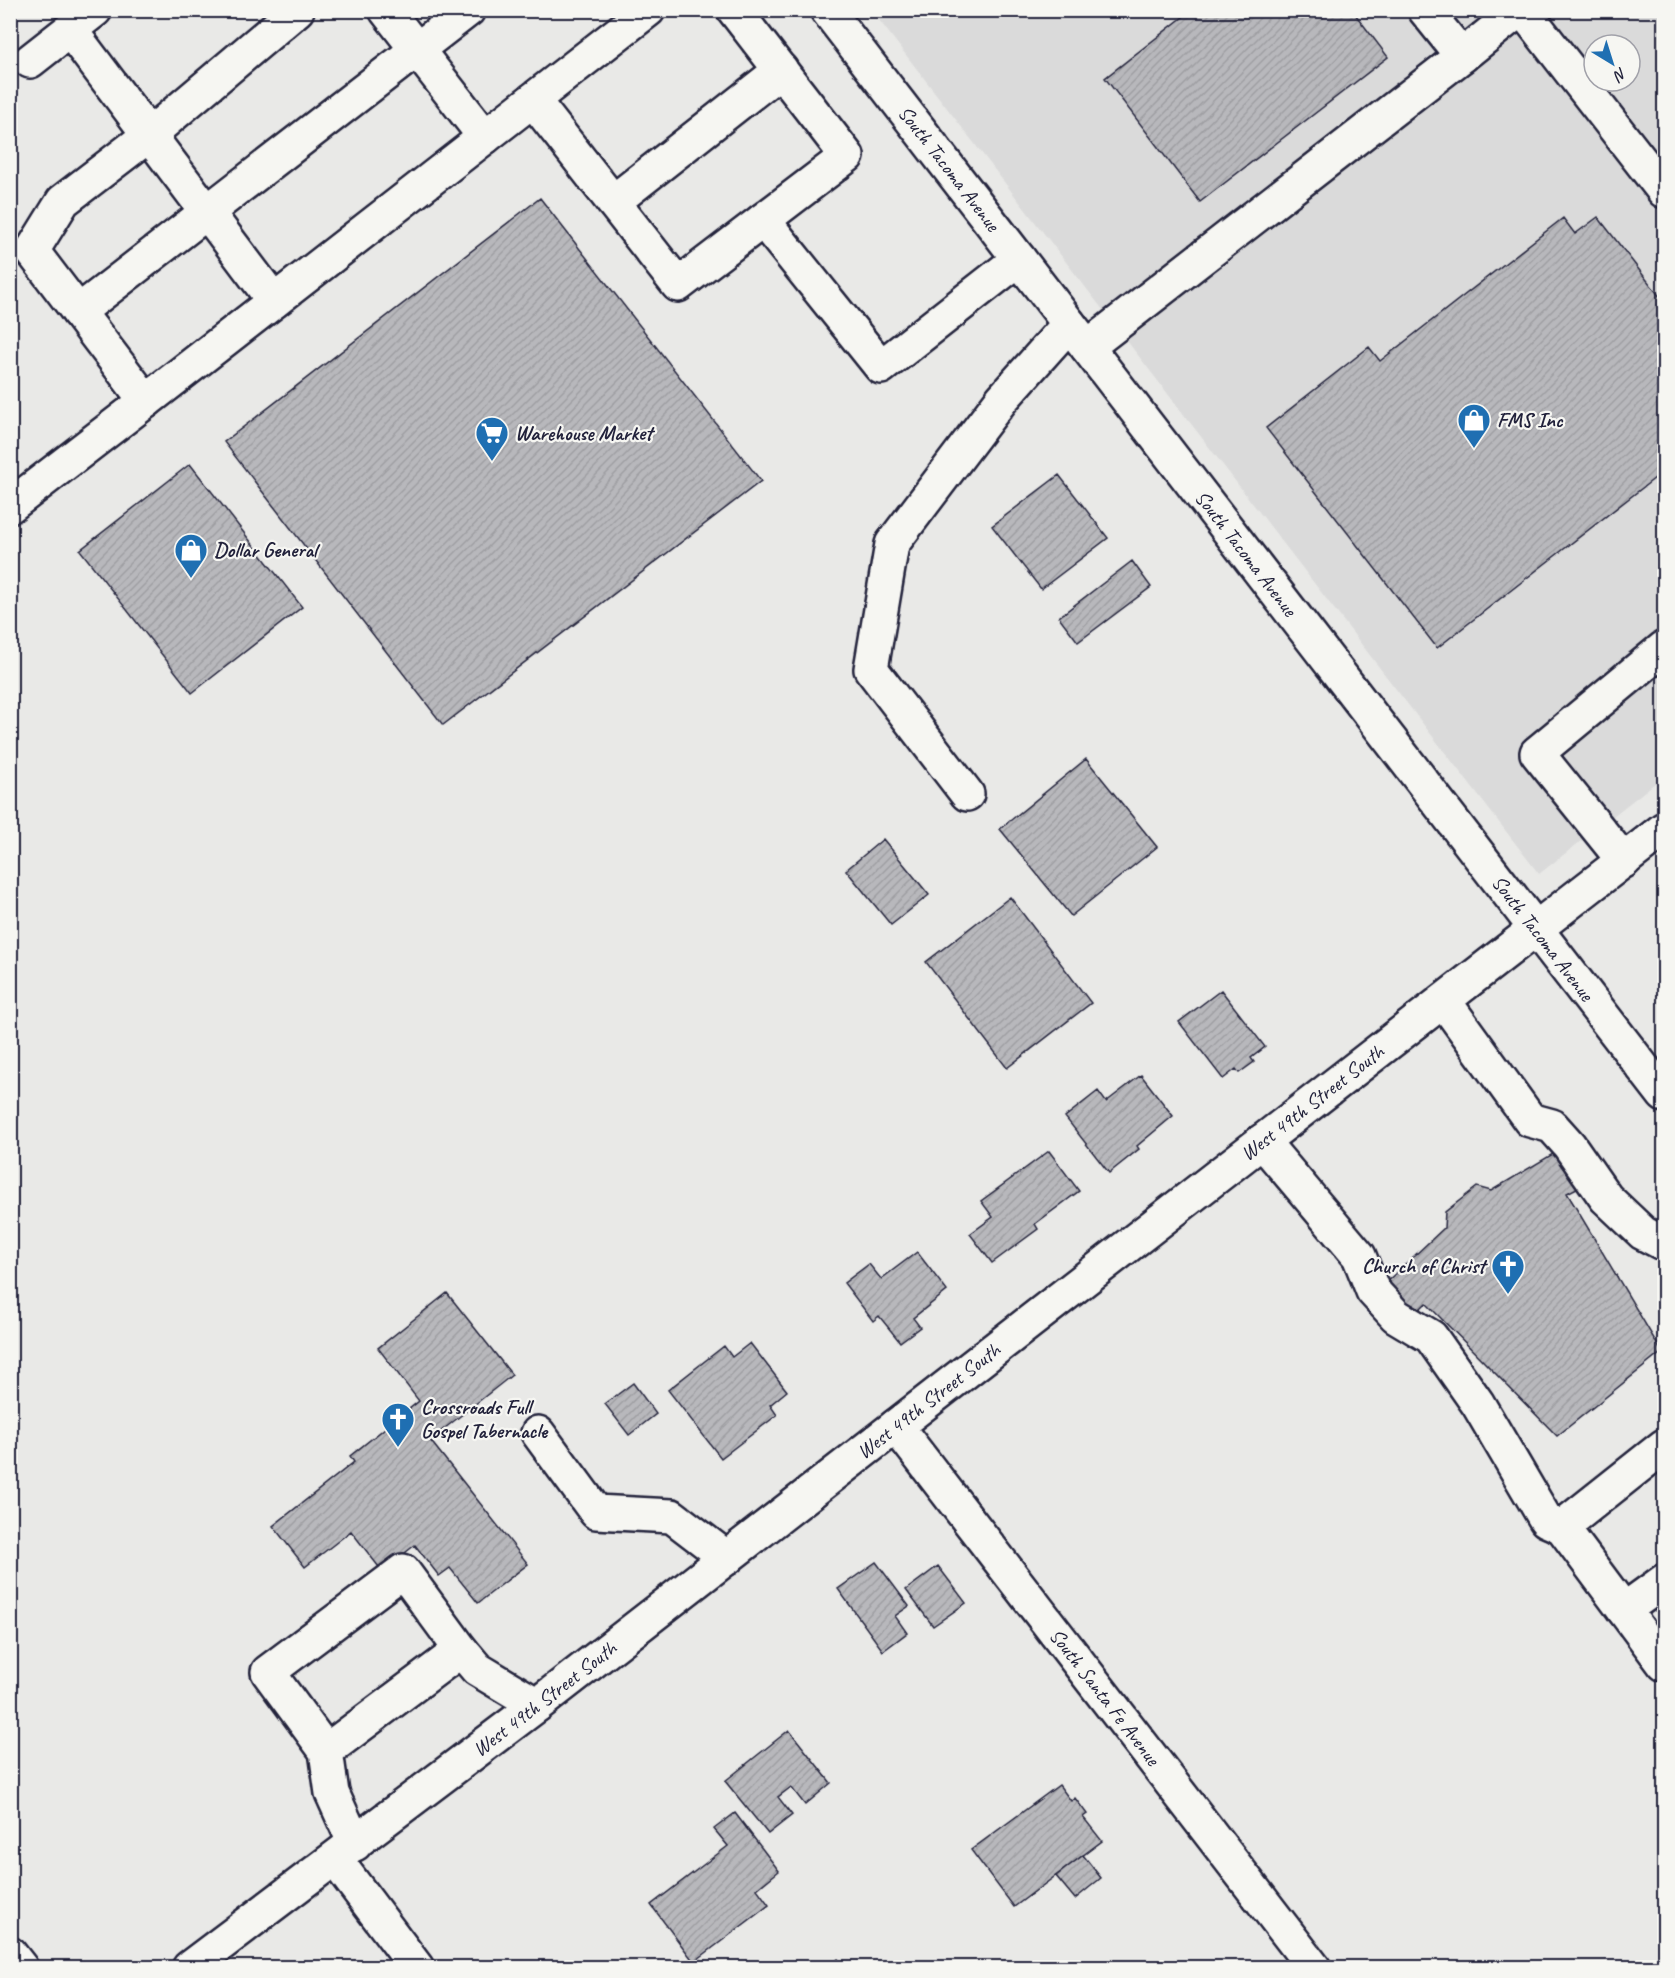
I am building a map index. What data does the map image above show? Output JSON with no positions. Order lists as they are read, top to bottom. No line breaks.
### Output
{"streets":{"main road":["South Tacoma Avenue","West 49th Street South","South Santa Fe Avenue"]},"crossings":[["South Tacoma Avenue","West 49th Street South"],["West 49th Street South","South Santa Fe Avenue"]],"places":{"shop":["FMS Inc","Dollar General"],"supermarket":["Warehouse Market"],"church":["Church of Christ","Crossroads Full Gospel Tabernacle"]},"north":"bottom right"}
